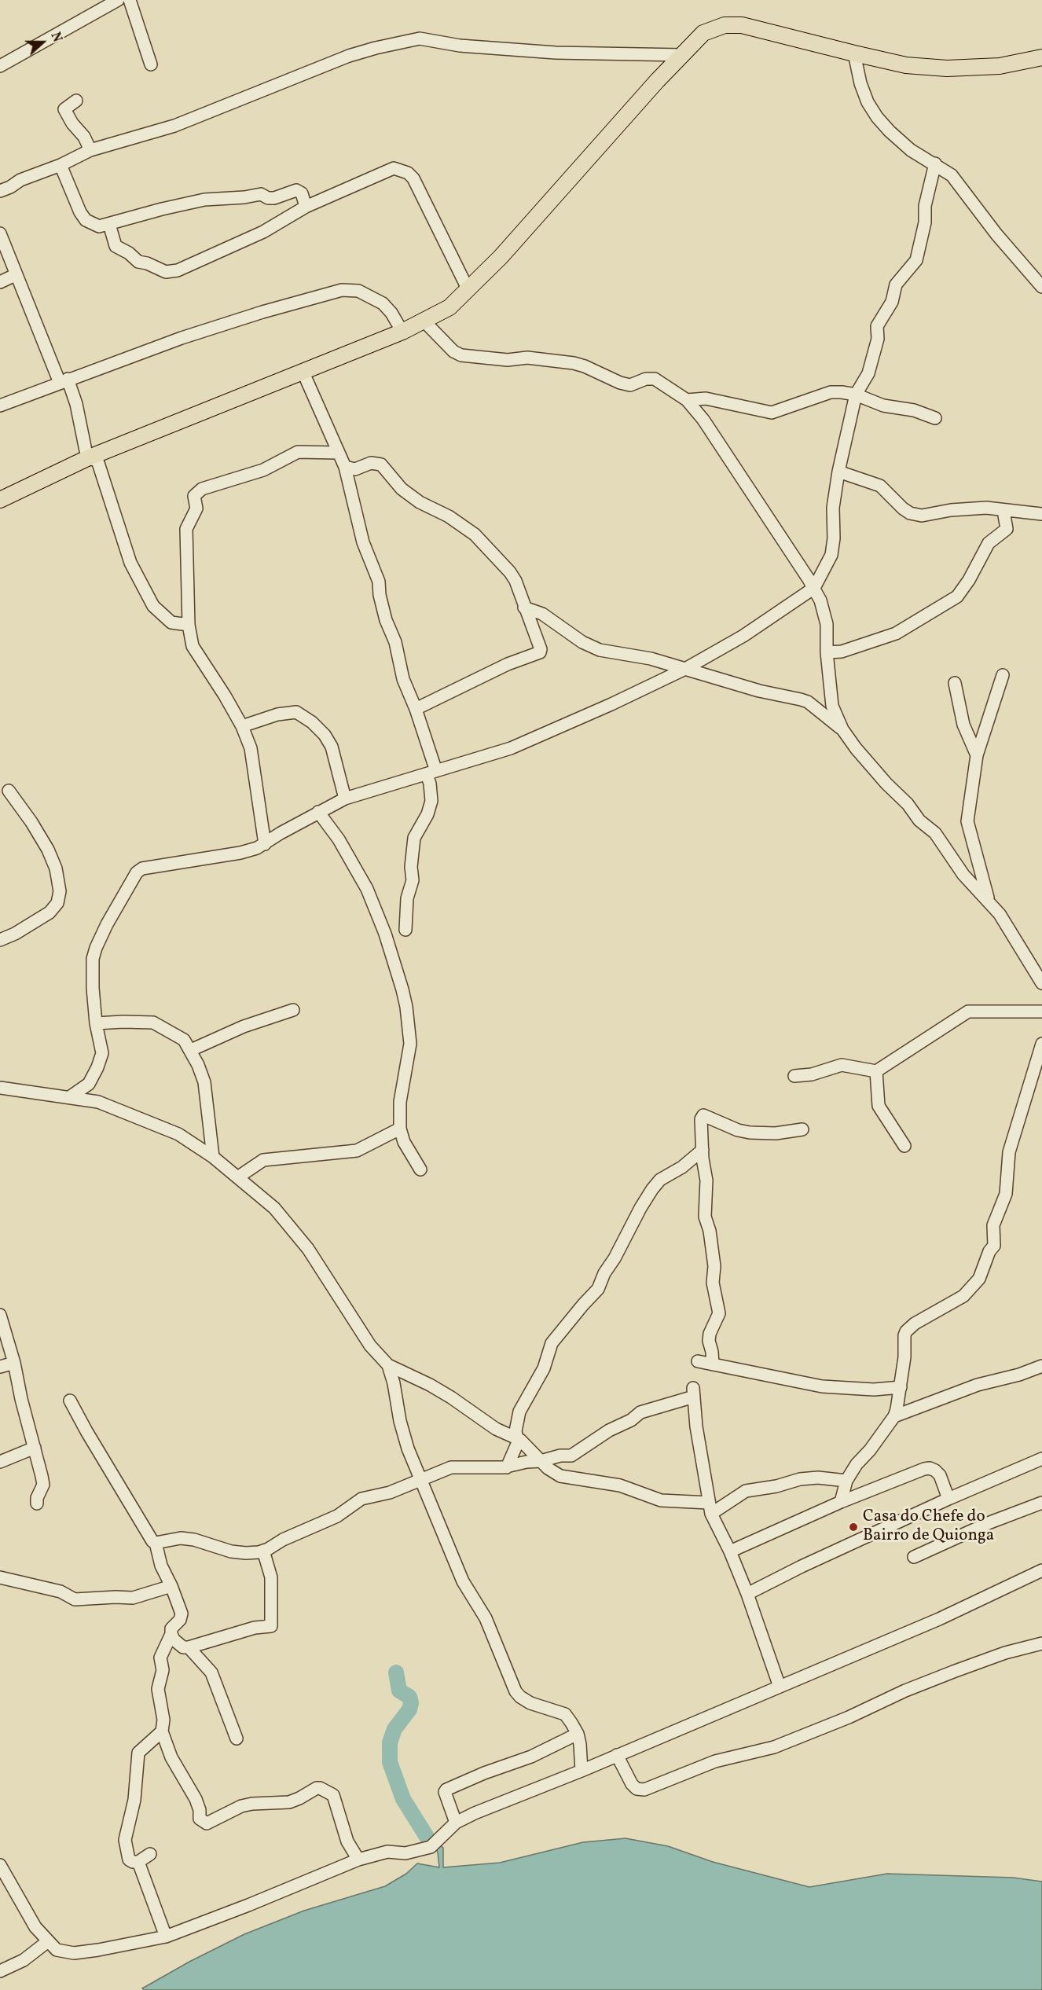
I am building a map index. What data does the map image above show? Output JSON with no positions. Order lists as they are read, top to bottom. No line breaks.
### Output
{"places":["Casa do Chefe do Bairro de Quionga"],"north":"right"}
